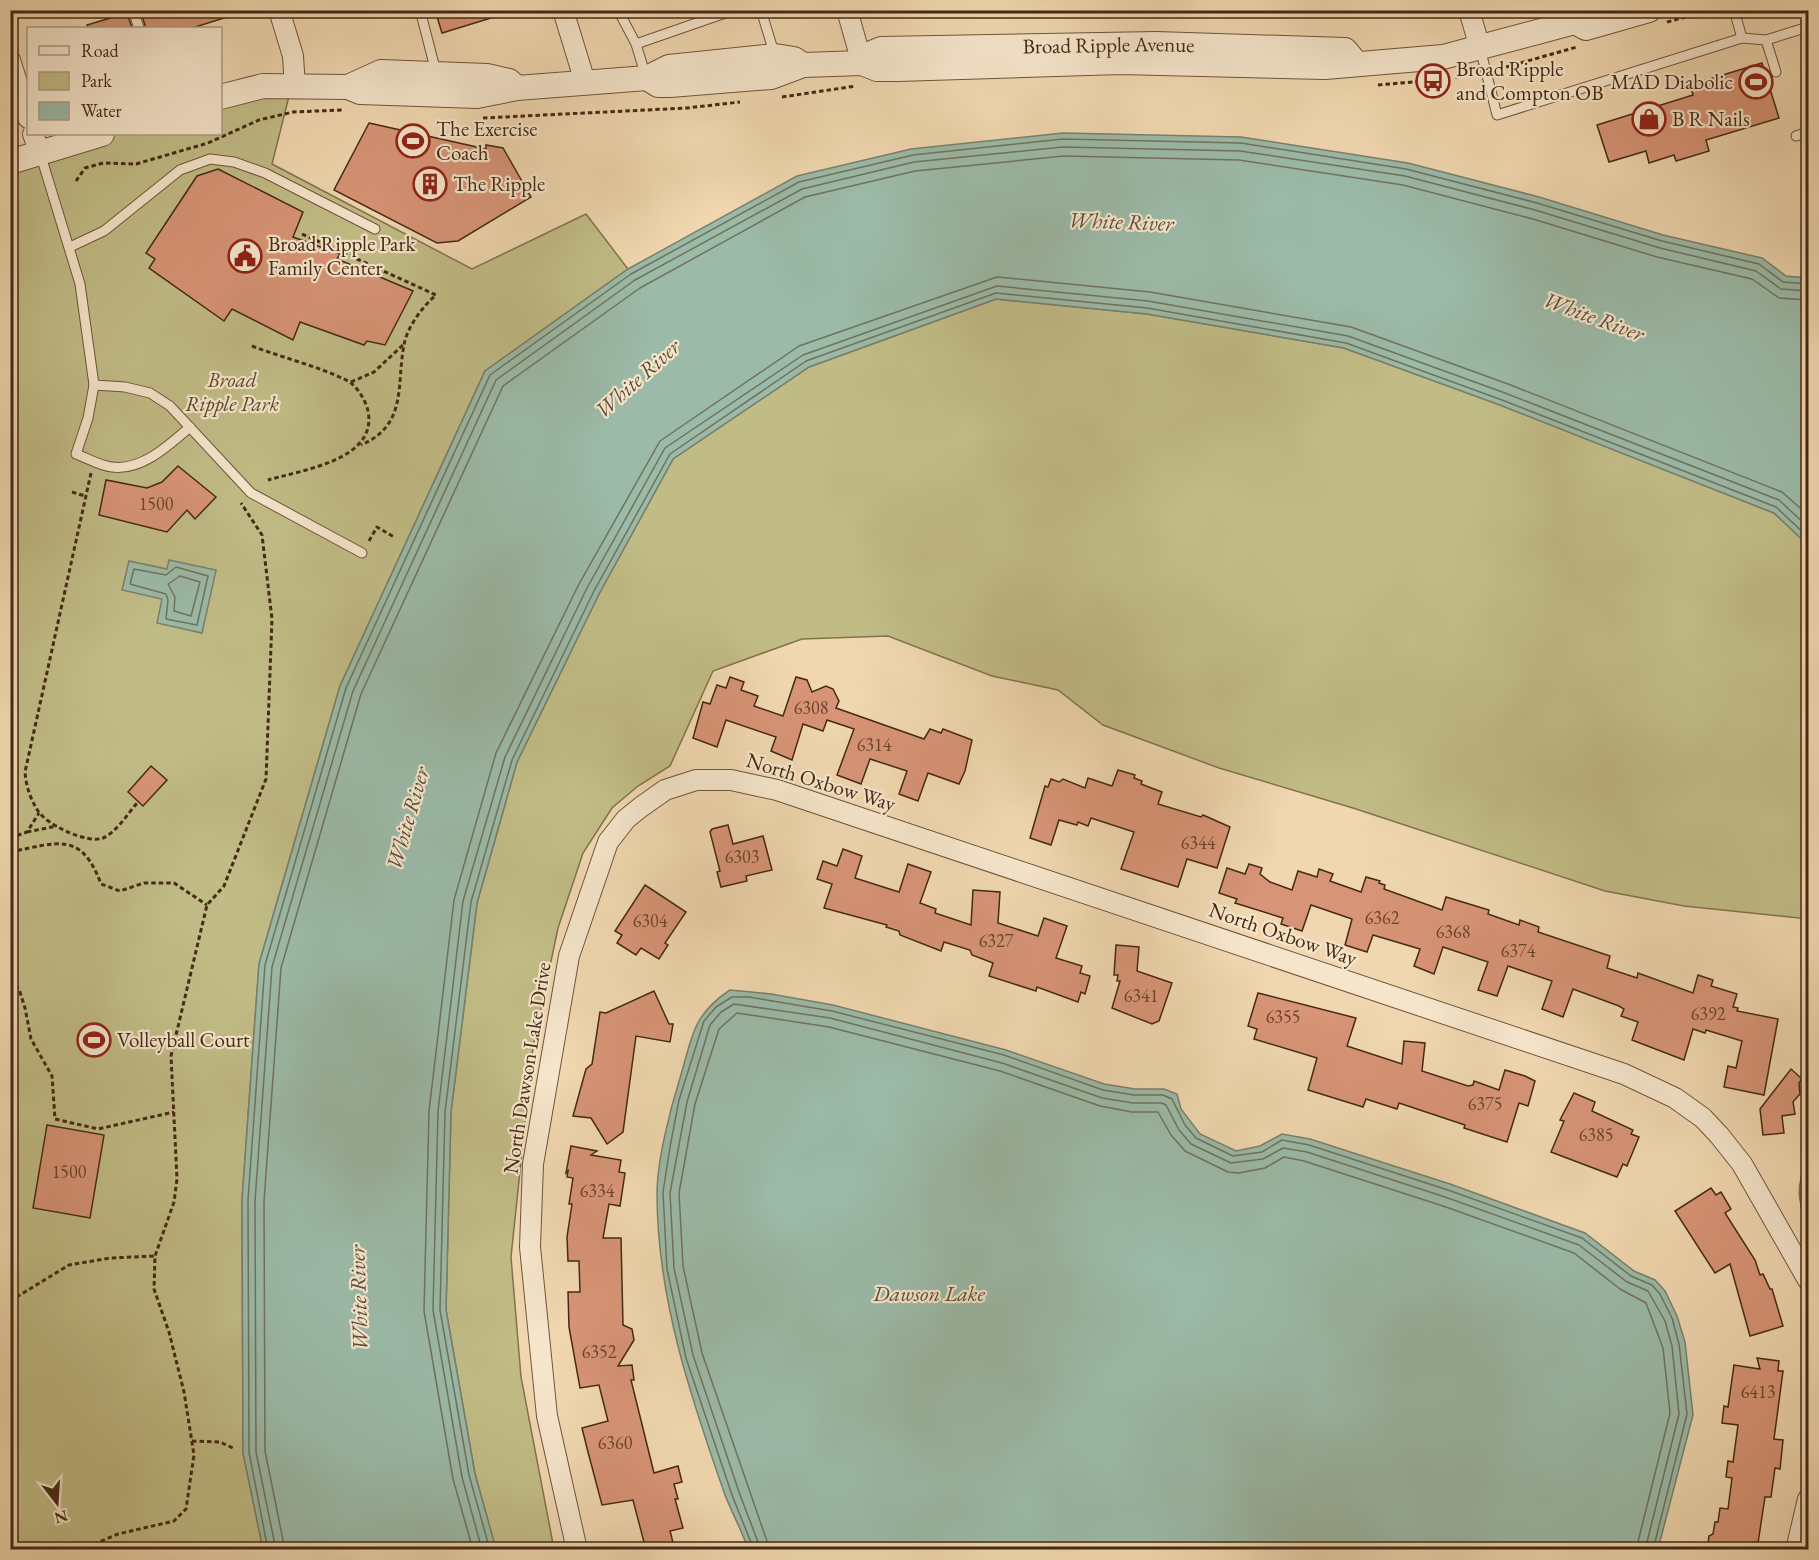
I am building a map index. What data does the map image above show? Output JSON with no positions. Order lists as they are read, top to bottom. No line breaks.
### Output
{"streets":{"street":["Broad Ripple Avenue","North Oxbow Way","North Dawson Lake Drive"]},"crossings":[["North Oxbow Way","North Dawson Lake Drive"]],"water":["White River","Dawson Lake"],"parks":["Broad Ripple Park"],"places":{"bus stop":["Broad Ripple and Compton OB"],"sports":["MAD Diabolic","The Exercise Coach","Volleyball Court"],"shop":["B R Nails"],"building":["The Ripple"],"public building":["Broad Ripple Park Family Center"]},"house_numbers":["1500","6308","6314","6344","6303","6362","6304","6368","6327","6374","6341","6392","6355","6375","6385","1500","6334","6352","6413","6360"],"legend":["Road","Park","Water"],"north":"bottom"}
